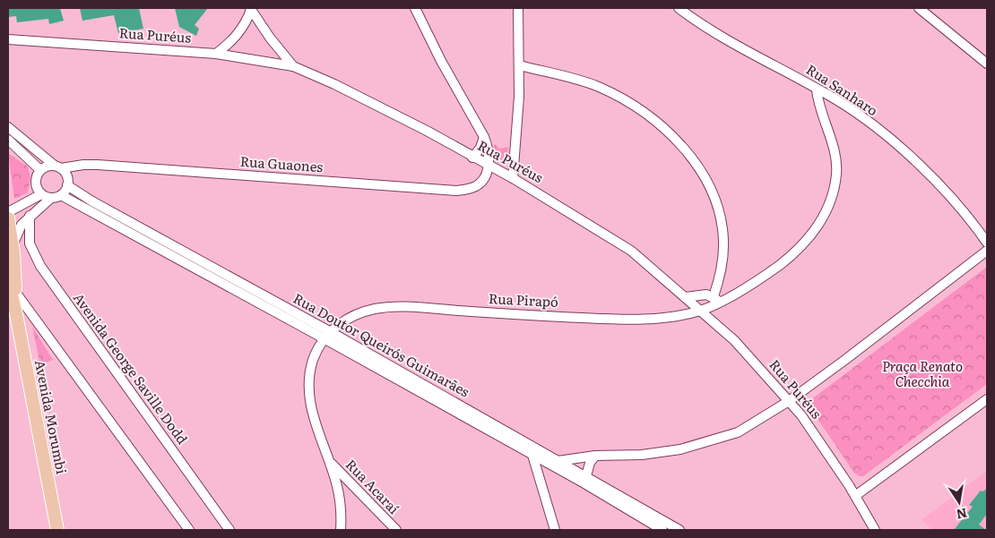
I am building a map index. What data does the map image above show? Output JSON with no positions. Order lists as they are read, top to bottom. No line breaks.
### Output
{"streets":{"main road":["Avenida Morumbi"],"street":["Rua Puréus","Rua Sanharo","Rua Guaones","Rua Pirapó","Rua Doutor Queirós Guimarães","Avenida George Saville Dodd","Rua Acaraí"]},"crossings":[["Rua Puréus","Rua Guaones"],["Rua Puréus","Rua Pirapó"],["Rua Sanharo","Rua Pirapó"],["Rua Guaones","Rua Doutor Queirós Guimarães"],["Rua Pirapó","Rua Doutor Queirós Guimarães"]],"parks":["Praça Renato Checchia"],"north":"bottom"}
